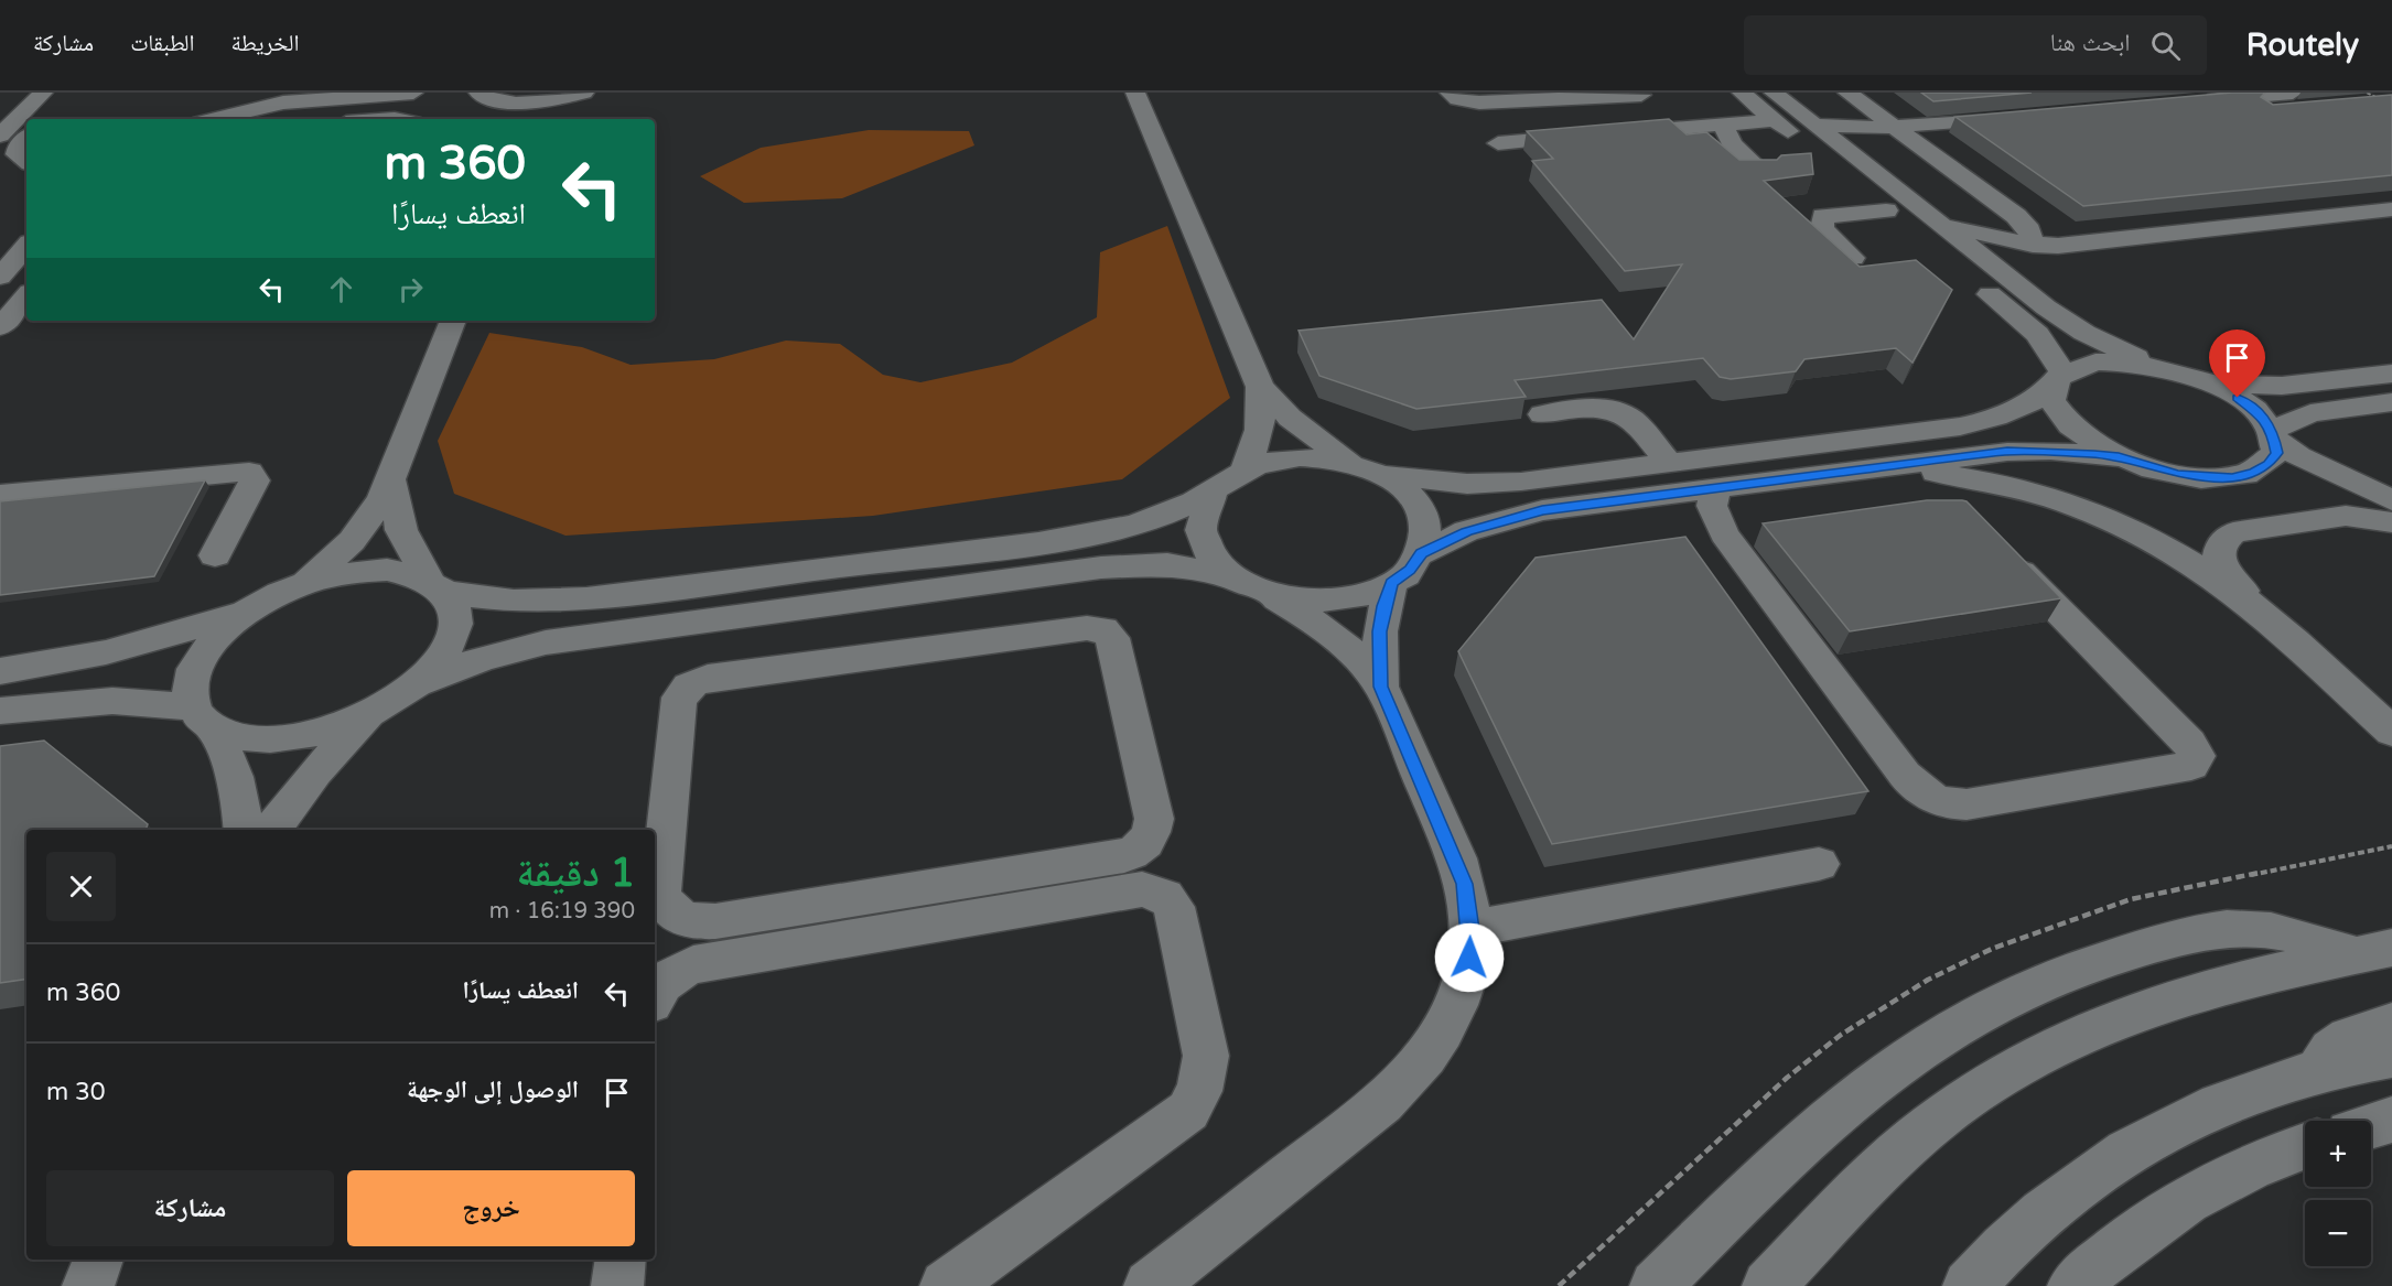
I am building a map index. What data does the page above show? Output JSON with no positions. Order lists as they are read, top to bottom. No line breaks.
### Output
{"page":{"header":"Routely","search":"ابحث هنا","nav":["الخريطة","الطبقات","مشاركة"],"turn":["360 m","انعطف يسارًا"],"heading":["1 دقيقة","390 m · 16:19"],"list":[{"name":"انعطف يسارًا","value":"360 m"},{"name":"الوصول إلى الوجهة","value":"30 m"}],"map_buttons":["+","−"],"buttons":["خروج","مشاركة"]}}
